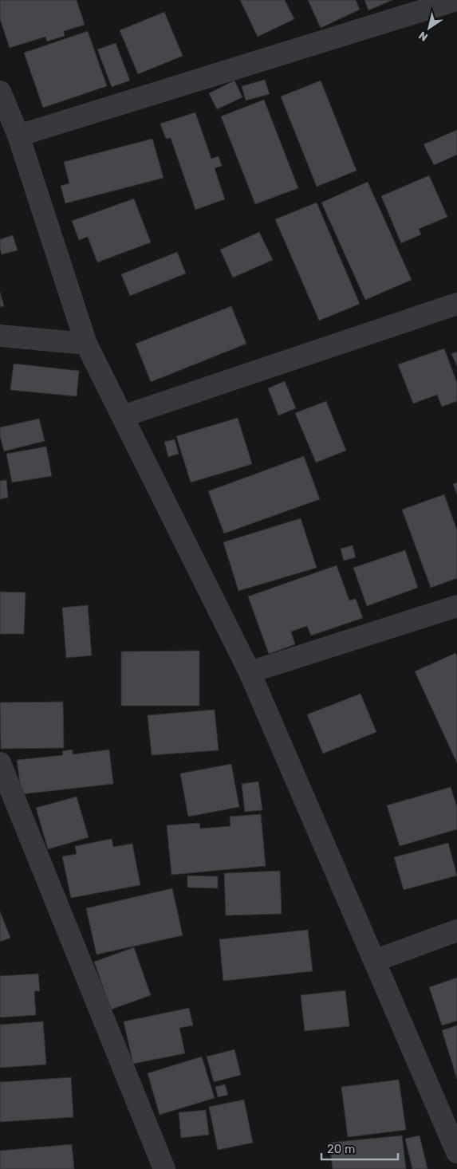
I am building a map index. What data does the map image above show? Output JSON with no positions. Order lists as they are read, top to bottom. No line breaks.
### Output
{"scale_bar":"20 m","north":"bottom left"}
